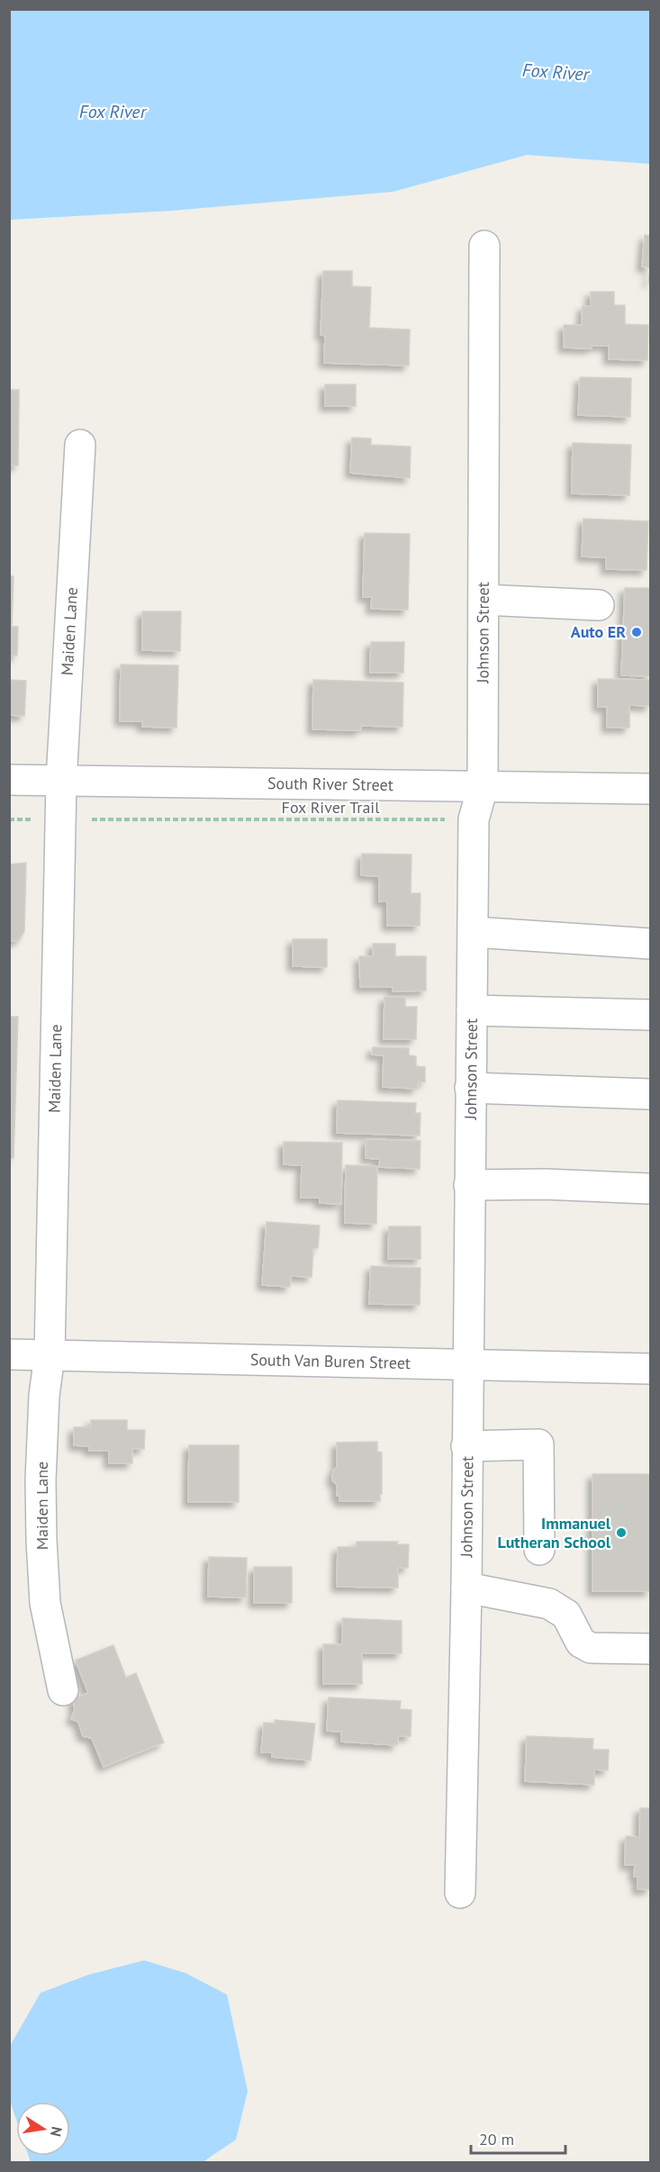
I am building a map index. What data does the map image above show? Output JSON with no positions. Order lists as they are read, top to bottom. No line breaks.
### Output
{"streets":{"street":["Maiden Lane","Johnson Street","South River Street","South Van Buren Street"],"path":["Fox River Trail"]},"crossings":[["Maiden Lane","South River Street"],["Maiden Lane","Fox River Trail"],["Maiden Lane","South Van Buren Street"],["Johnson Street","South River Street"],["Johnson Street","Fox River Trail"],["Johnson Street","South Van Buren Street"]],"water":["Fox River"],"places":["Auto ER","Immanuel Lutheran School"],"scale_bar":"20 m","north":"right"}
